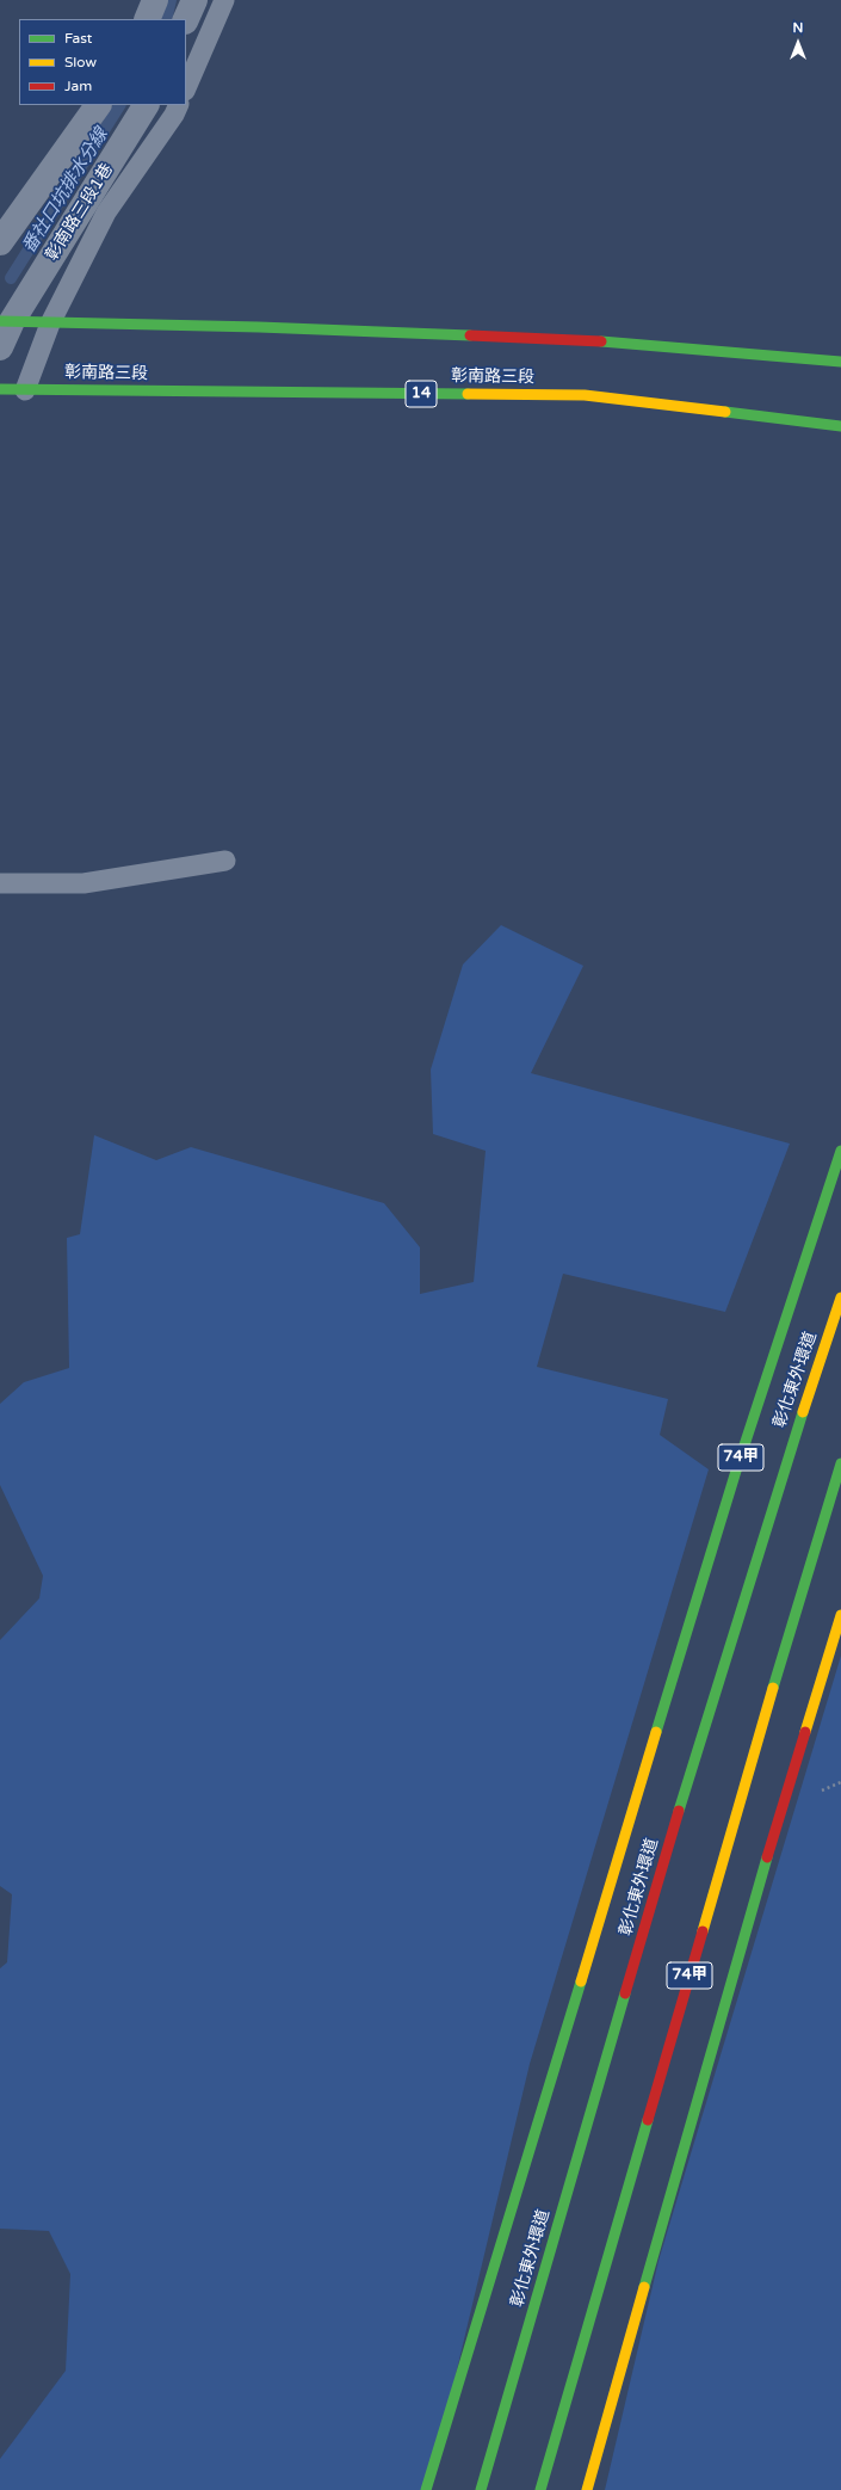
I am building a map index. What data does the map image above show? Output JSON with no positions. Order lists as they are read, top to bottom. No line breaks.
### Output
{"streets":{"main road":["彰南路三段","14","彰化東外環道","74甲"],"street":["彰南路三段1巷"]},"water":["番社口坑排水分線"],"legend":["Fast","Slow","Jam"],"north":"top"}
